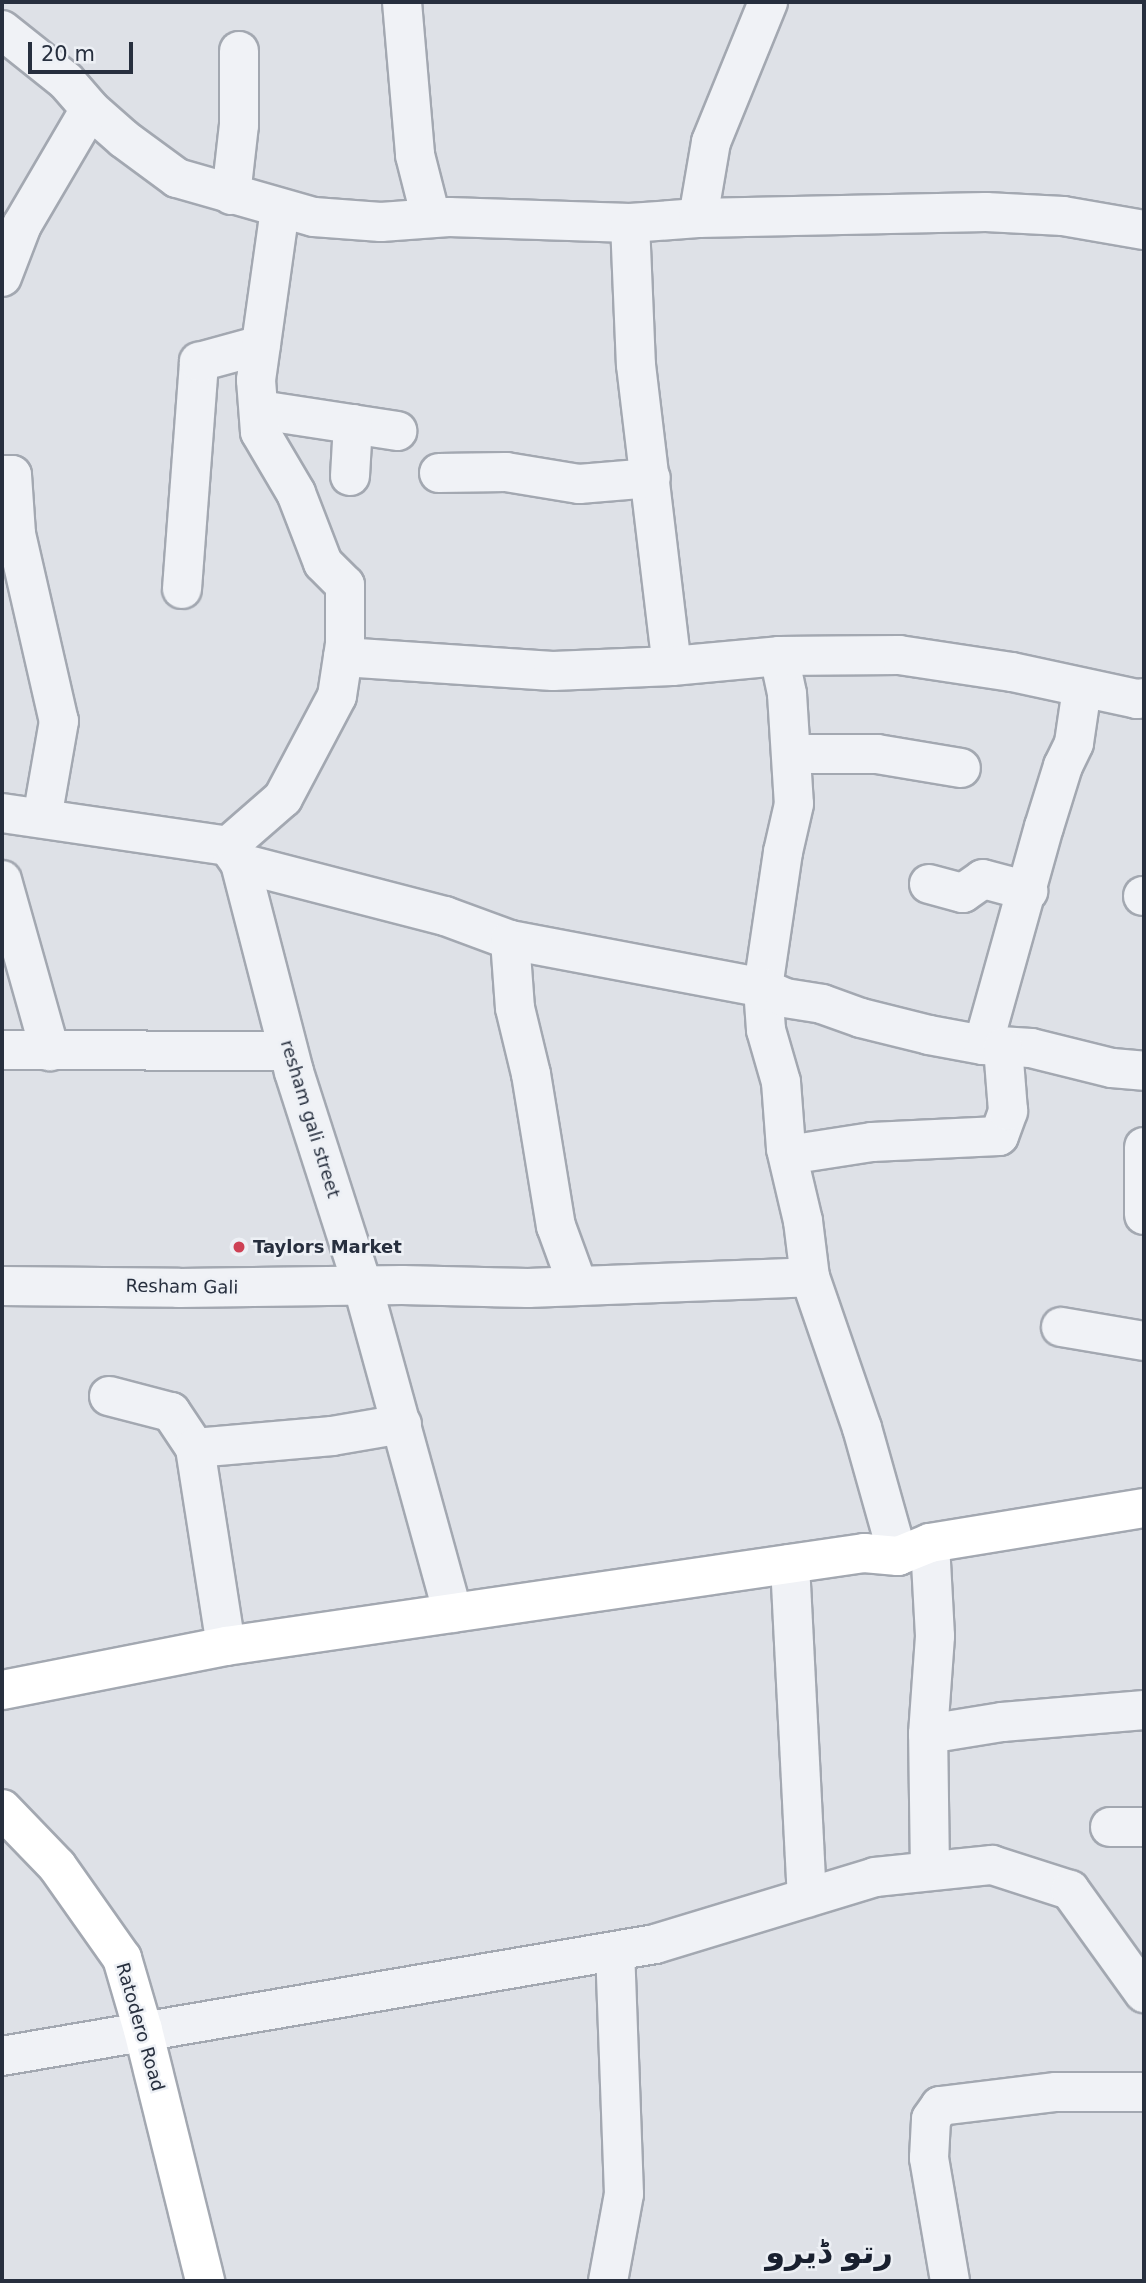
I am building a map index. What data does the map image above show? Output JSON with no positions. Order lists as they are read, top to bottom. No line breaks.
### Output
{"streets":{"main road":["Ratodero Road"],"street":["resham gali street","Resham Gali"]},"crossings":[["resham gali street","Resham Gali"]],"districts":["رتو ڈیرو"],"places":["Taylors Market"],"scale_bar":"20 m"}
